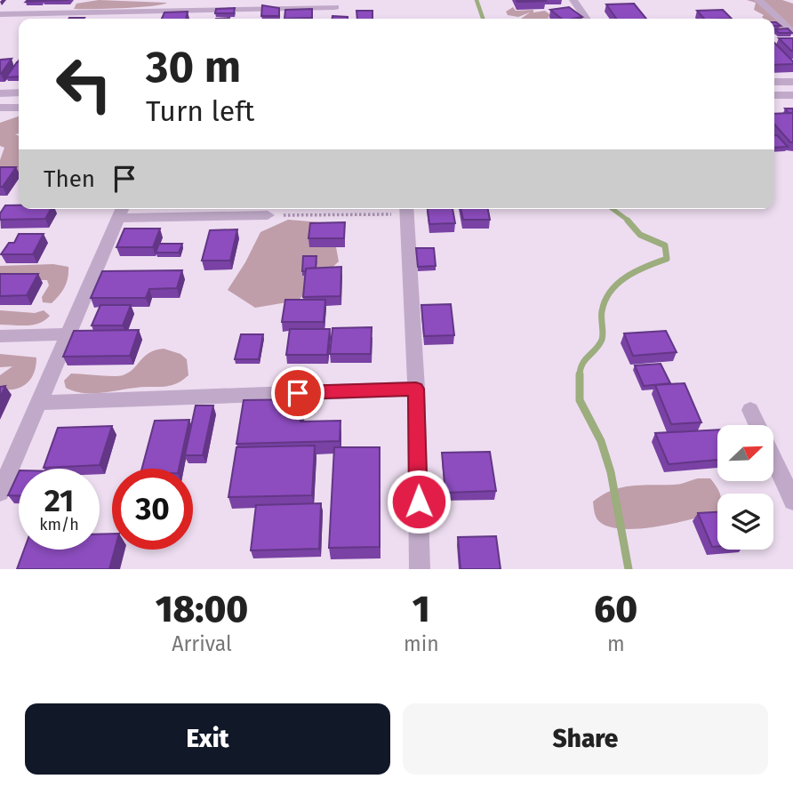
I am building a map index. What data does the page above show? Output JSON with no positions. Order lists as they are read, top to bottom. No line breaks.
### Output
{"north":"top right","page":{"turn":["30 m","Turn left"],"then":"Then","speed":"21 km/h","limit":"30","eta":["18:00","Arrival","1","min","60","m"],"buttons":["Exit","Share"]}}
